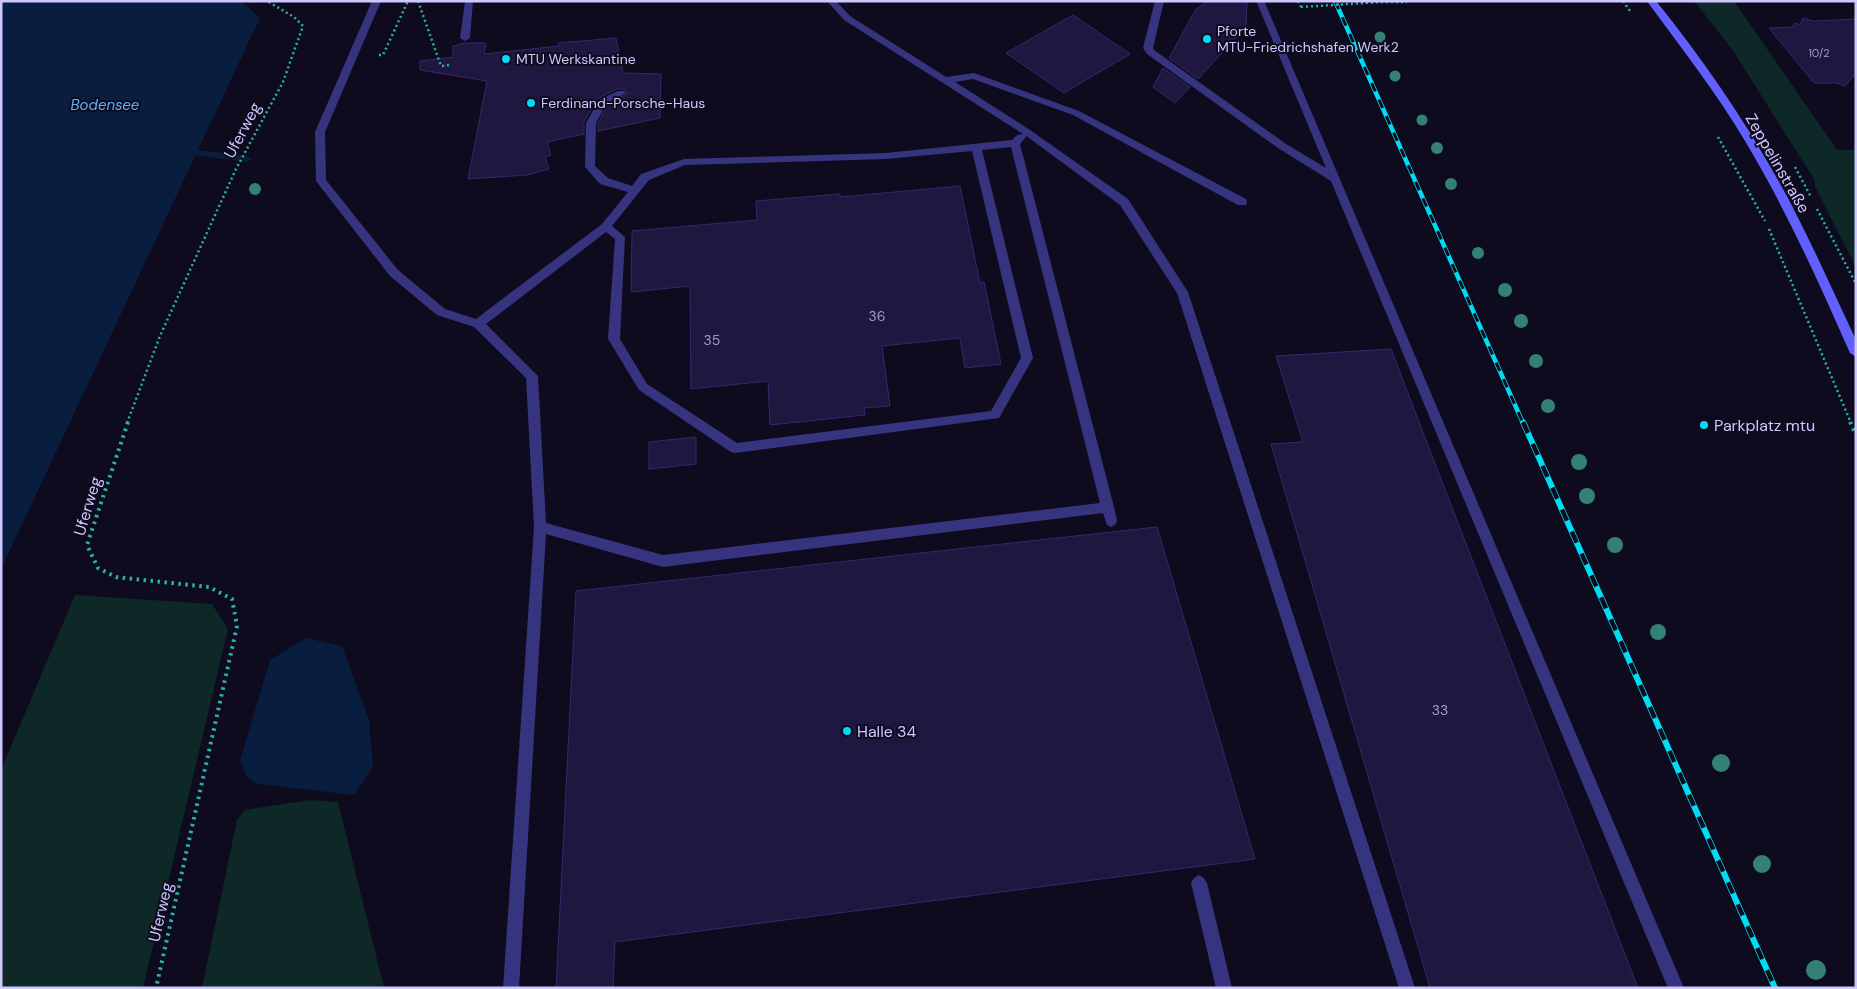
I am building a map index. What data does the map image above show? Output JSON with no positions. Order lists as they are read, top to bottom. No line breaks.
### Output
{"streets":{"main road":["Zeppelinstraße"],"path":["Uferweg"]},"water":["Bodensee"],"places":["Pforte MTU-Friedrichshafen Werk2","MTU Werkskantine","Ferdinand-Porsche-Haus","Parkplatz mtu","Halle 34"],"house_numbers":["10/2","36","35","33"]}
